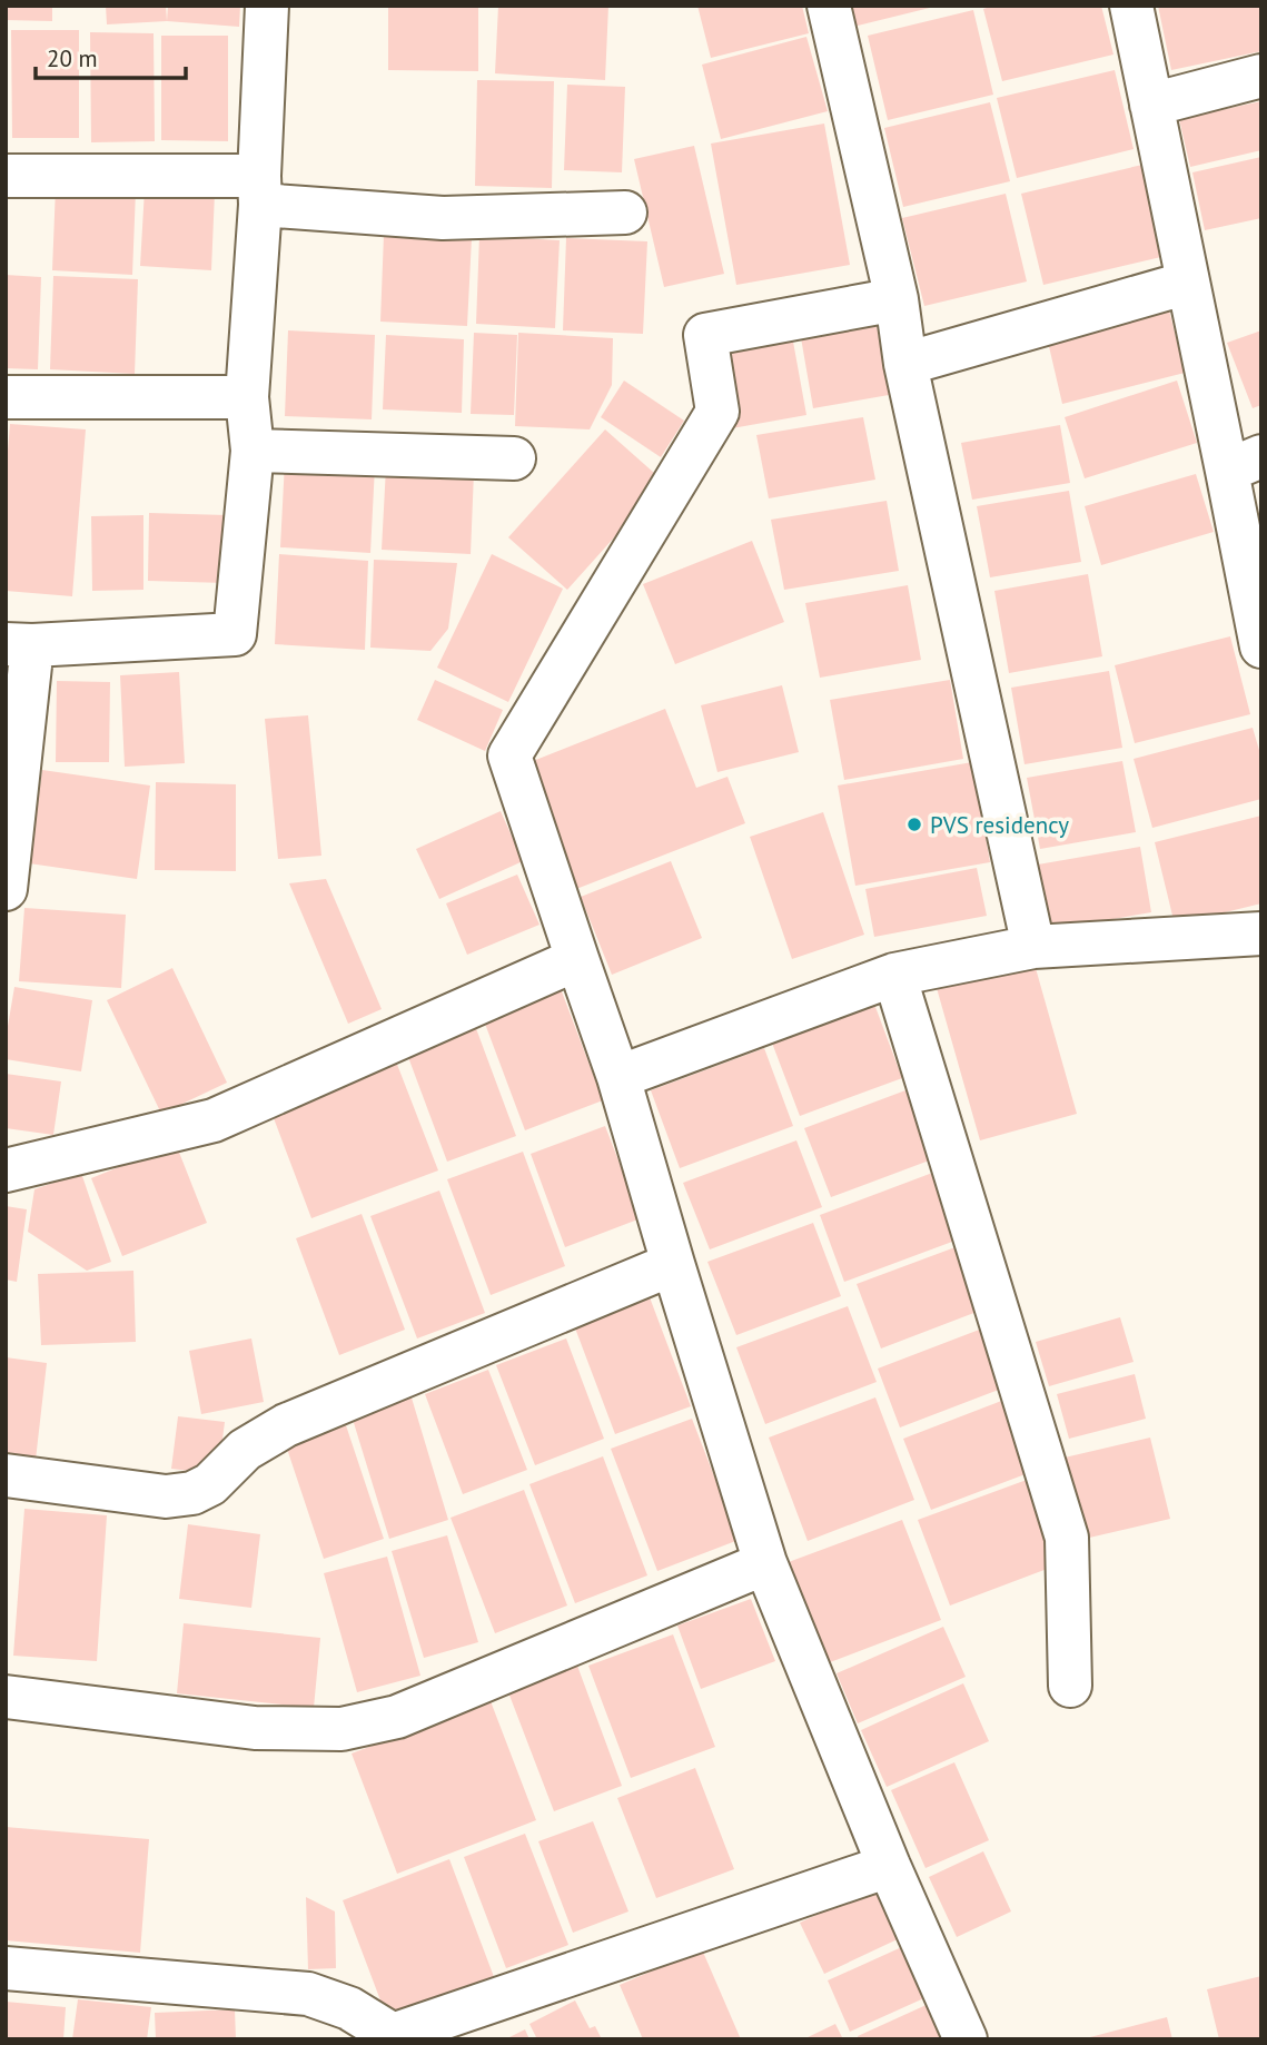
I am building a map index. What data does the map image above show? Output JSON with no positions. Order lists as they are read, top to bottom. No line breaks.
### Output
{"places":["PVS residency"],"scale_bar":"20 m"}
